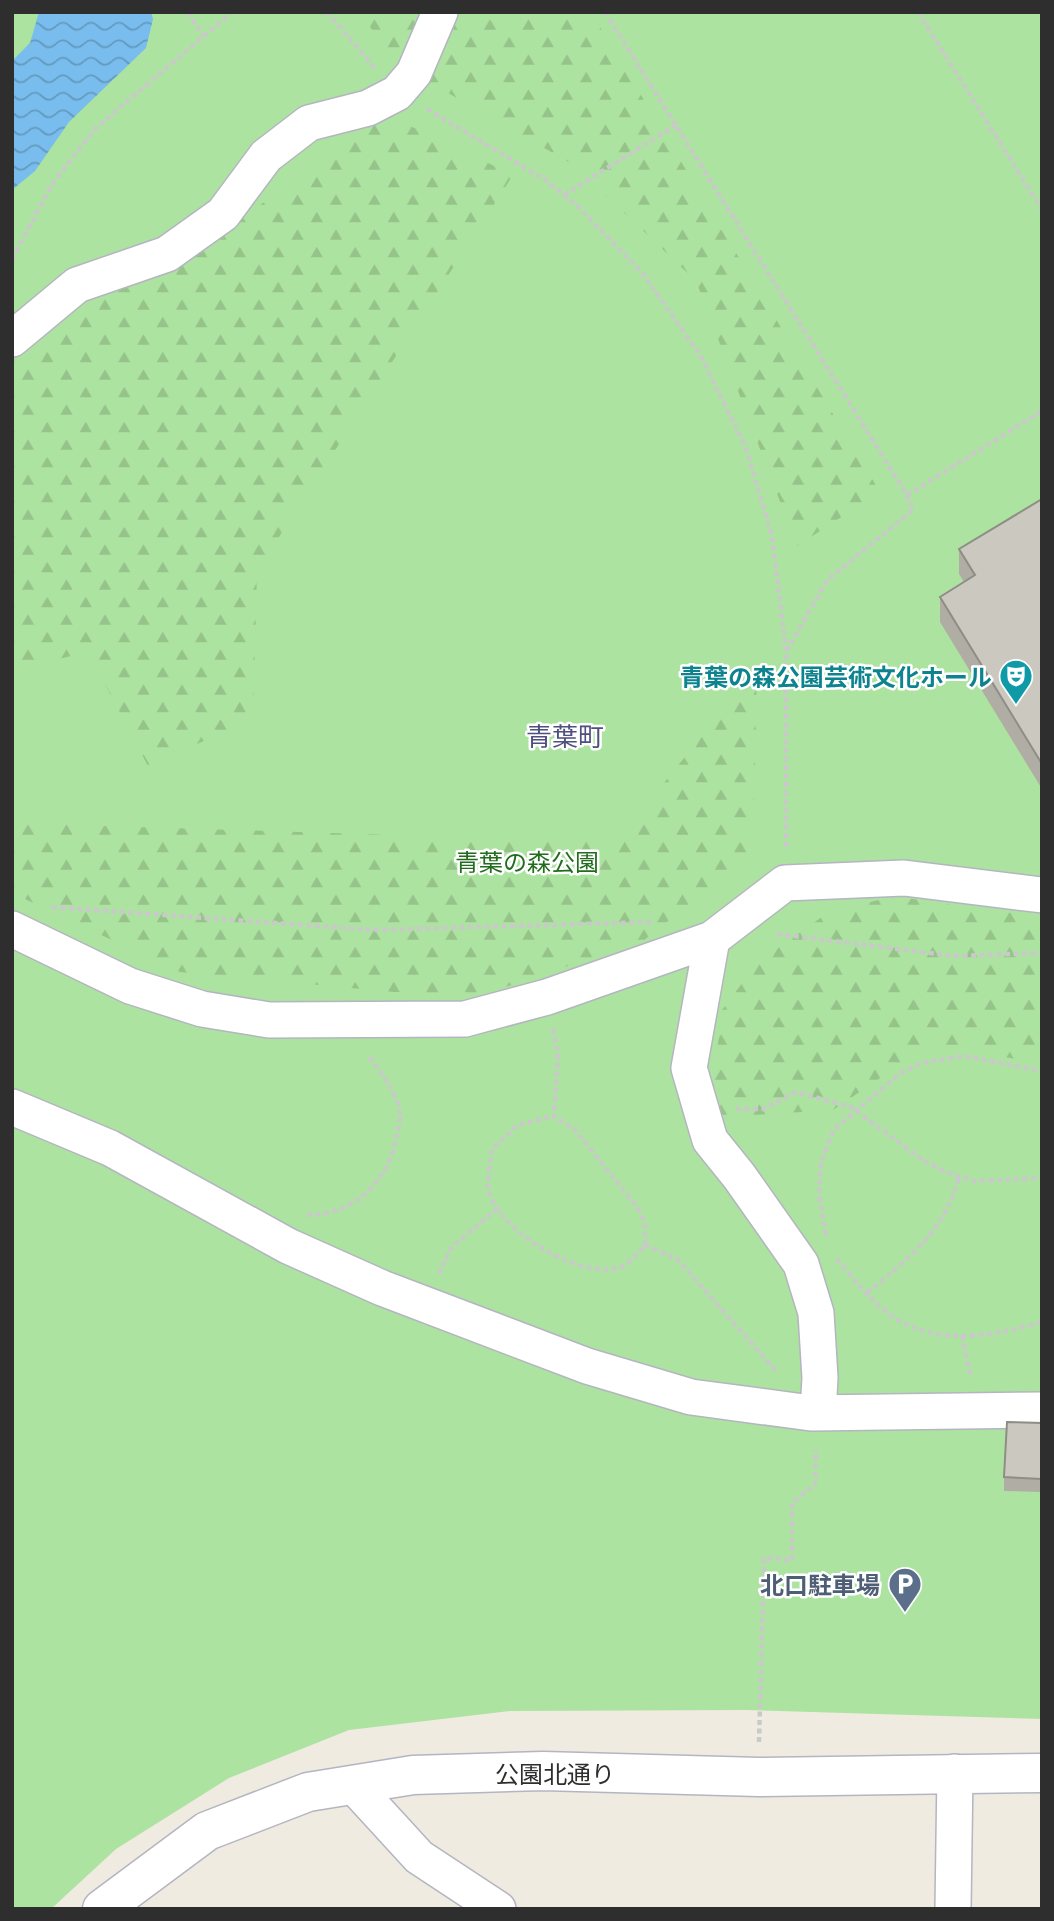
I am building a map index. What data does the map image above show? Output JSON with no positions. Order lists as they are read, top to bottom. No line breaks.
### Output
{"streets":{"street":["公園北通り"]},"districts":["青葉町"],"parks":["青葉の森公園"],"places":{"theatre":["青葉の森公園芸術文化ホール"],"parking":["北口駐車場"]}}
